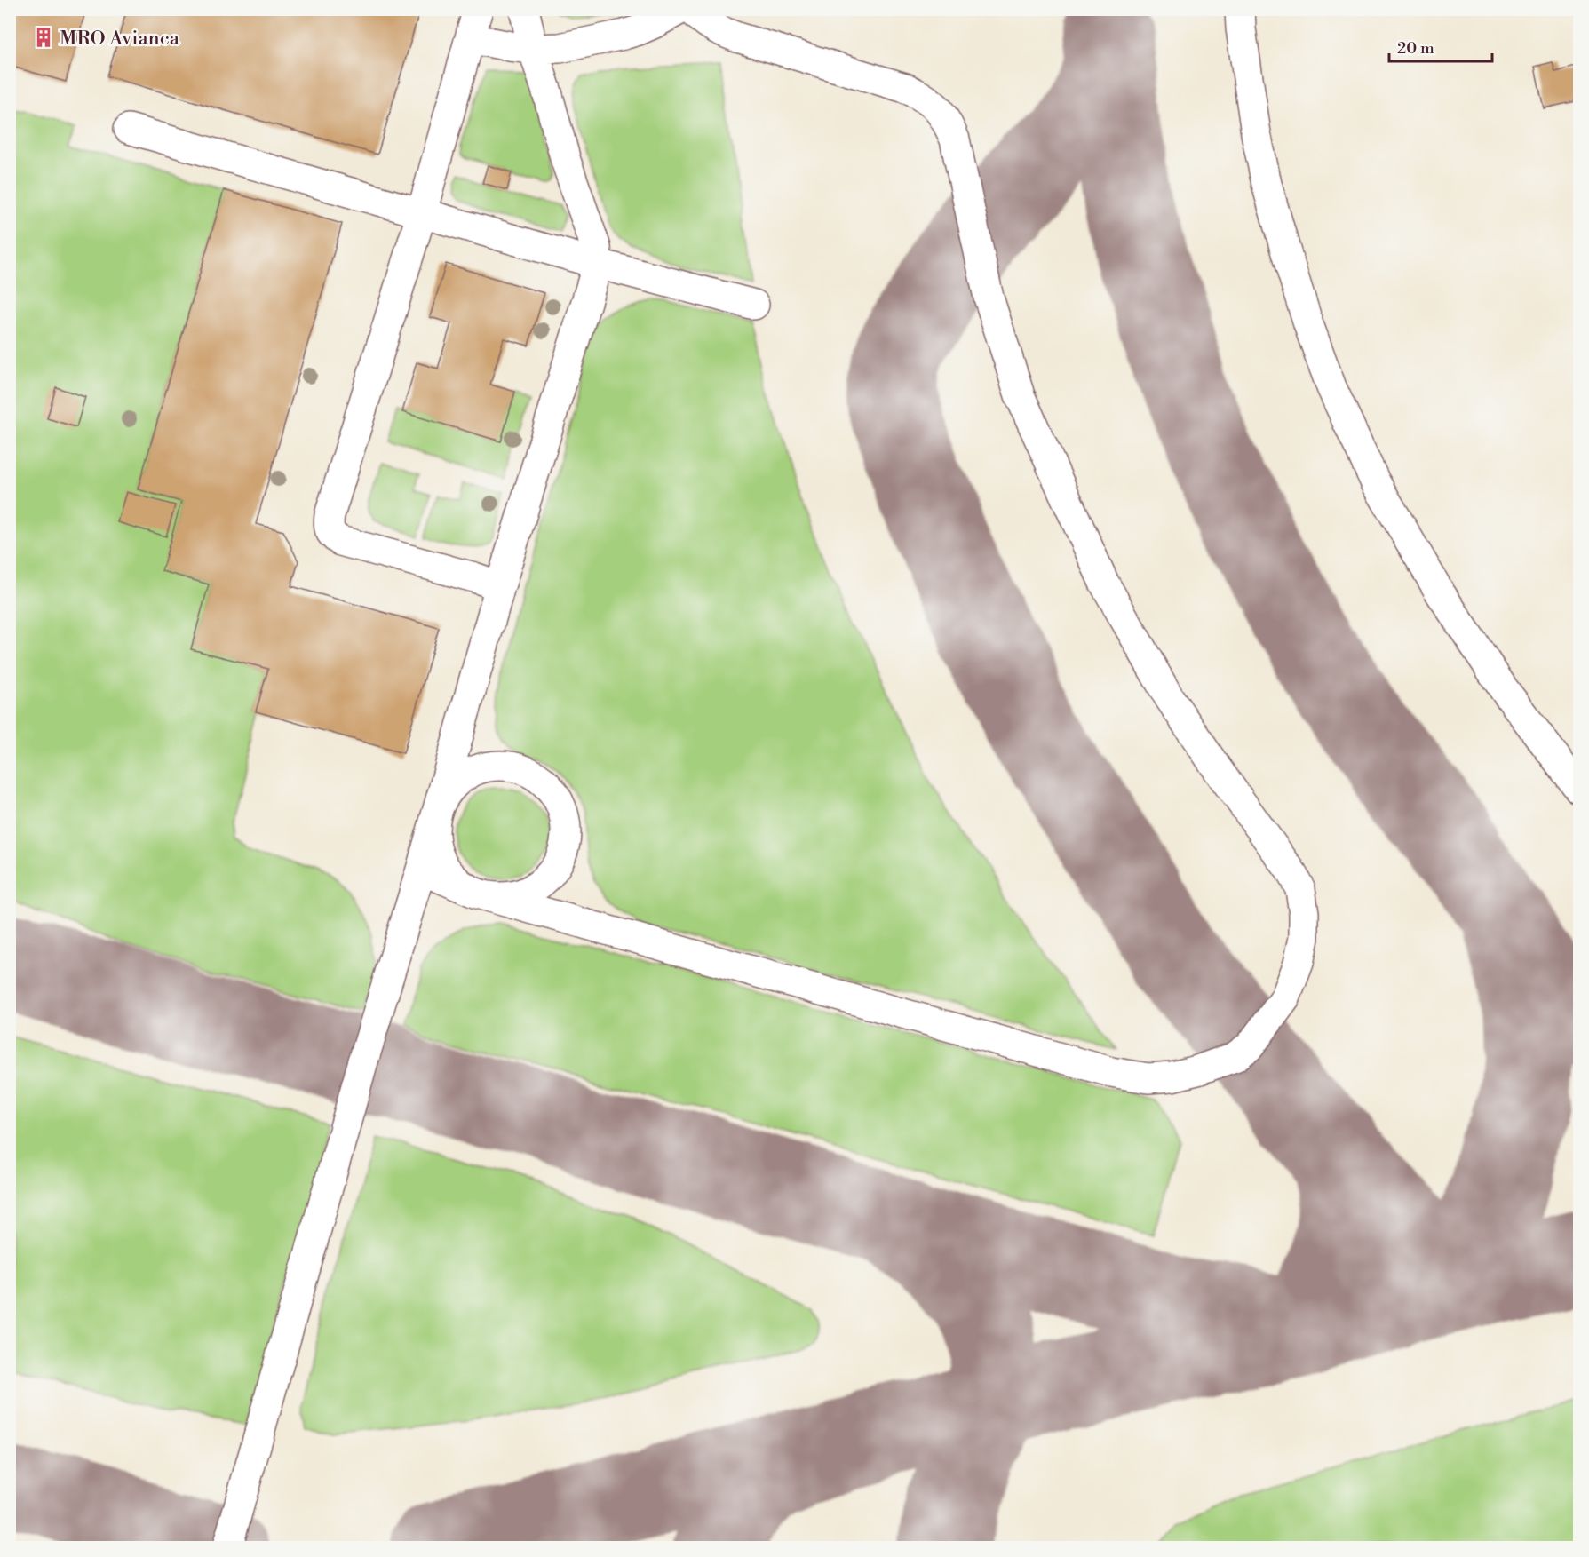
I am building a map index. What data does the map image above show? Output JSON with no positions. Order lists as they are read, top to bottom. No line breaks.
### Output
{"places":{"building":["MRO Avianca"]},"scale_bar":"20 m"}
